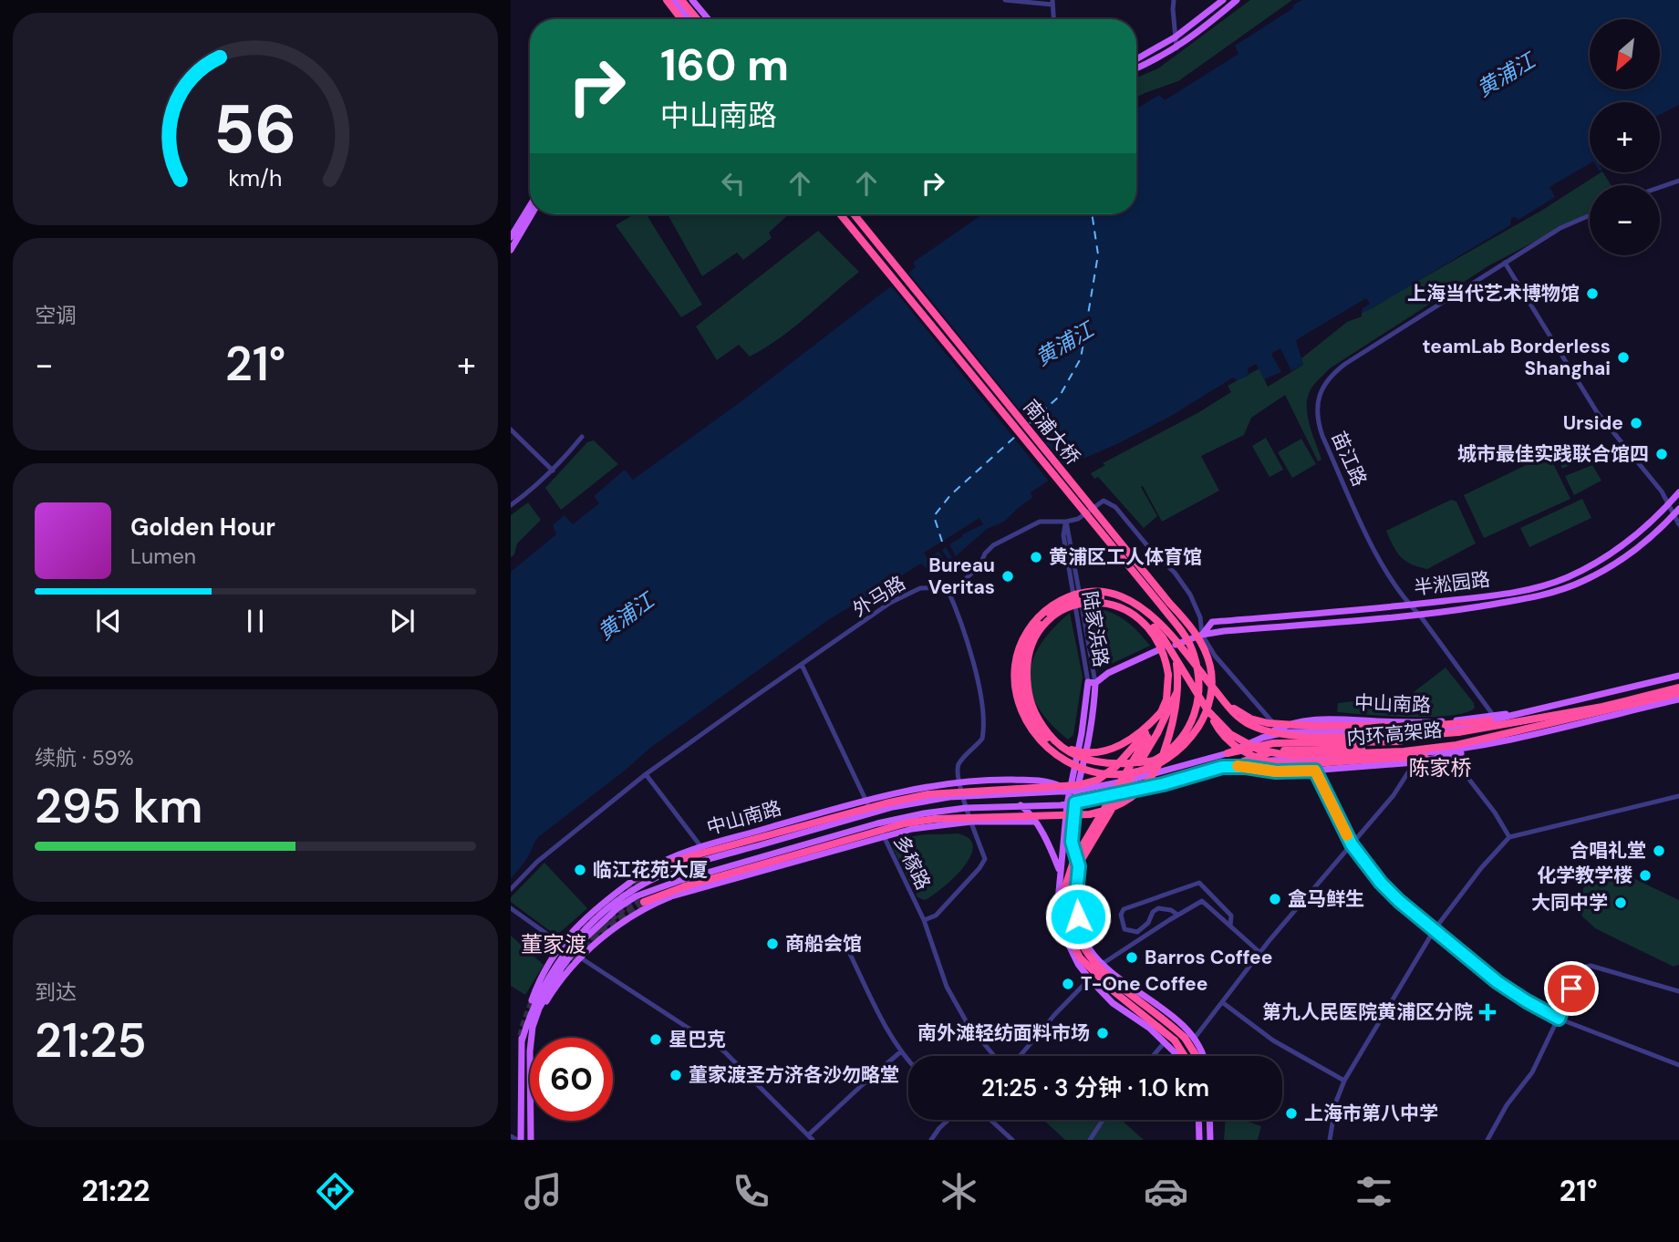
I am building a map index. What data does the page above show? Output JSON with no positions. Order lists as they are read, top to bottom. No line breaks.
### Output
{"streets":{"highway":["南浦大桥","内环高架路"],"main road":["半淞园路","陆家浜路","中山南路"],"street":["苗江路","外马路","多稼路"]},"crossings":[["南浦大桥","内环高架路"],["苗江路","半淞园路"],["苗江路","中山南路"],["半淞园路","外马路"],["半淞园路","陆家浜路"],["外马路","陆家浜路"],["外马路","中山南路"],["外马路","多稼路"],["陆家浜路","中山南路"],["中山南路","多稼路"]],"districts":["陈家桥","董家渡"],"water":["黄浦江"],"places":{"other":["上海当代艺术博物馆","teamLab Borderless Shanghai","Urside","城市最佳实践联合馆四","黄浦区工人体育馆","Bureau Veritas","合唱礼堂","临江花苑大厦","化学教学楼","盒马鲜生","大同中学","商船会馆","Barros Coffee","T-One Coffee","南外滩轻纺面料市场","星巴克","董家渡圣方济各沙勿略堂","上海市第八中学"],"health":["第九人民医院黄浦区分院"]},"north":"bottom left","page":{"map_buttons":["+","−"],"turn":["160 m","中山南路"],"tile":["空调",["续航 · 59%","295 km"],["到达","21:25"]],"heat":["−","21°","+"],"song":["Golden Hour","Lumen"],"limit":"60","trip":"21:25 · 3 分钟 · 1.0 km","tabs":["21:22","21°"],"gauge":["56","km/h"]}}
